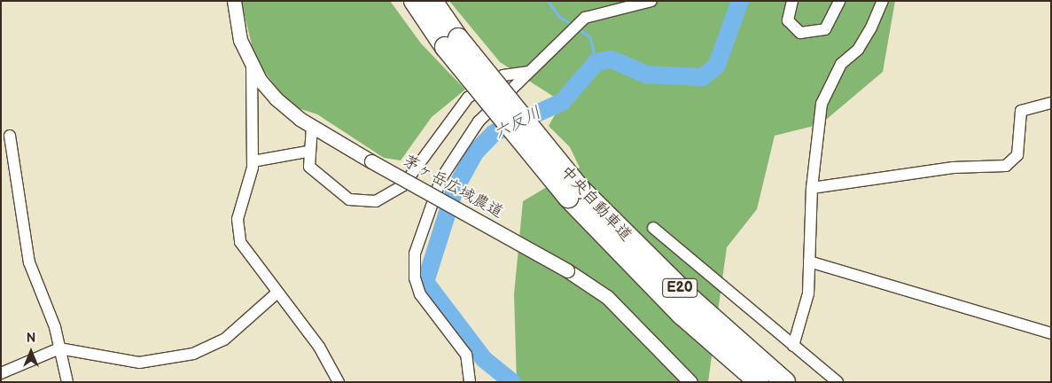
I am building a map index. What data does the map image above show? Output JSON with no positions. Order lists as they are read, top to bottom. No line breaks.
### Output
{"streets":{"highway":["中央自動車道","E20"],"street":["茅ヶ岳広域農道"]},"water":["六反川"],"north":"top"}
